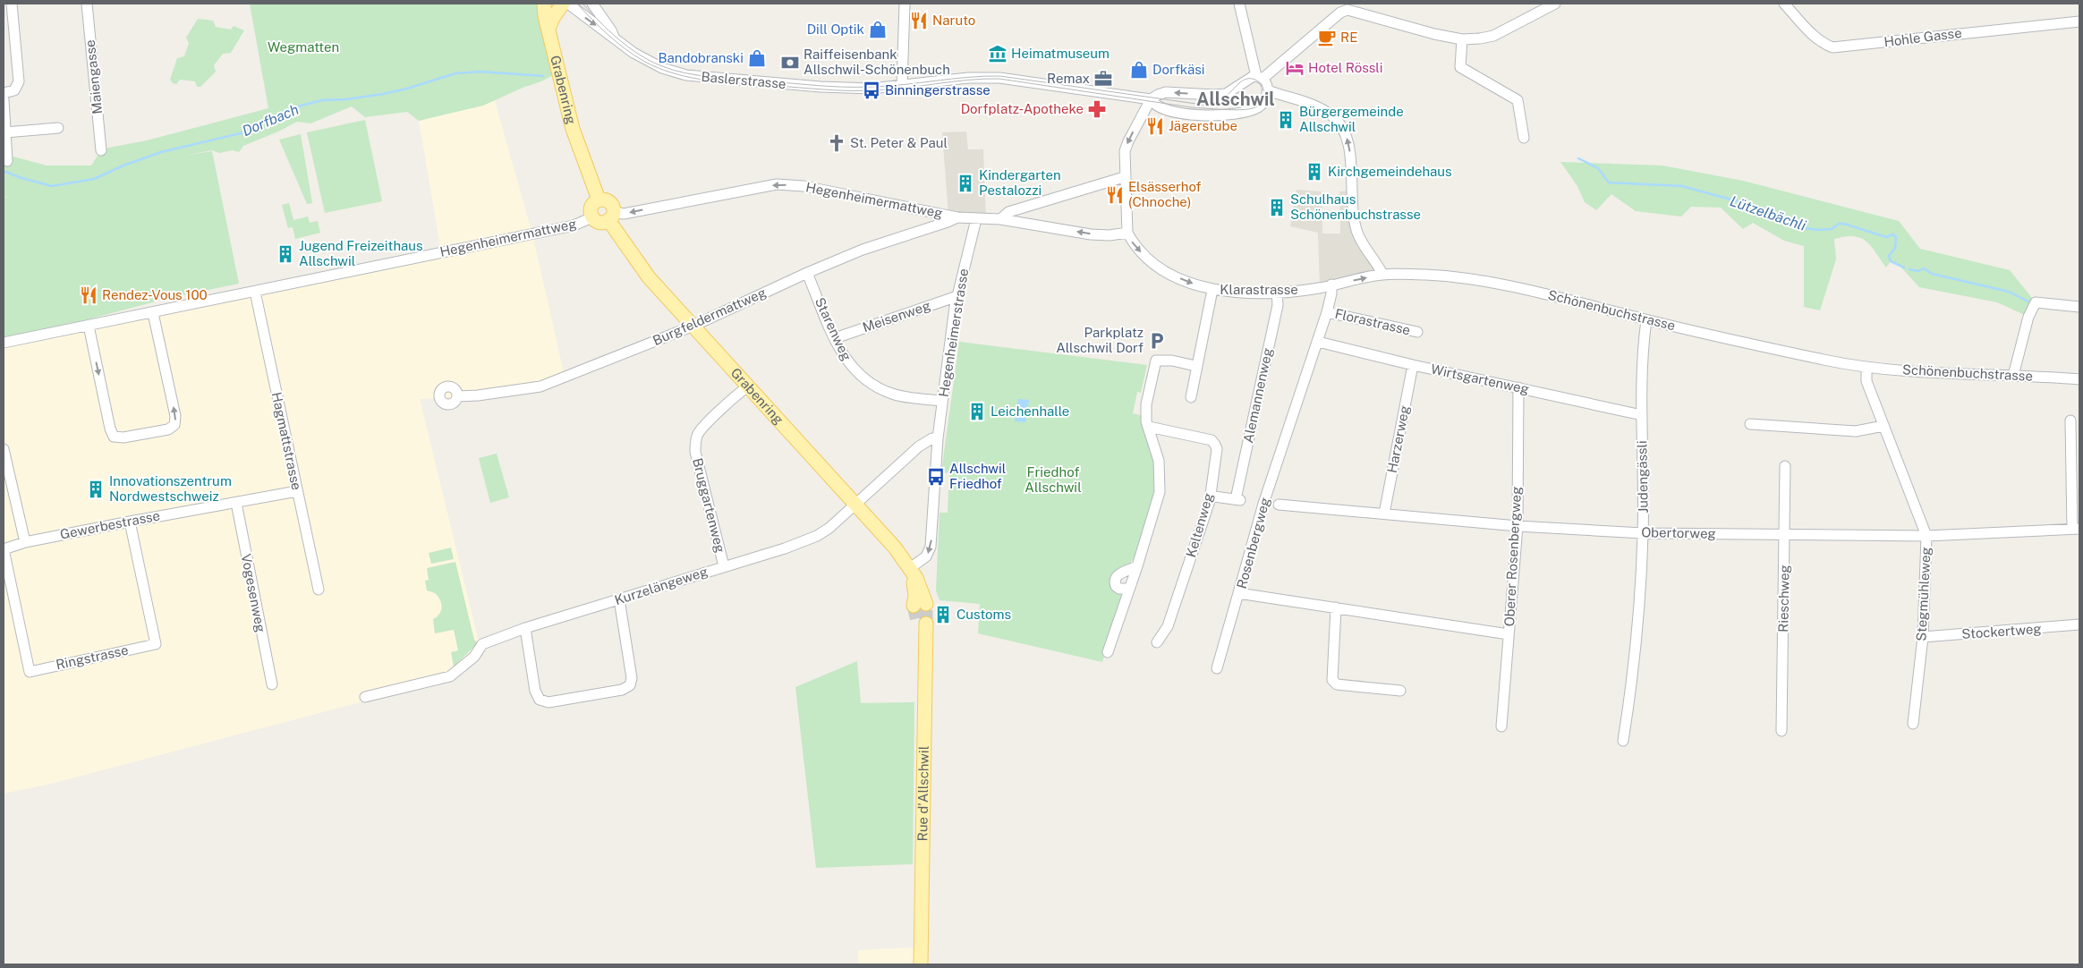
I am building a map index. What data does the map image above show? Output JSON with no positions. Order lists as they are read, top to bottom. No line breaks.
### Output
{"streets":{"main road":["Grabenring","Rue d'Allschwil"],"street":["Hohle Gasse","Maiengasse","Baslerstrasse","Hegenheimermattweg","Klarastrasse","Schönenbuchstrasse","Burgfeldermattweg","Meisenweg","Florastrasse","Starenweg","Hegenheimerstrasse","Wirtsgartenweg","Alemannenweg","Harzerweg","Hagmattstrasse","Judengässli","Bruggartenweg","Gewerbestrasse","Keltenweg","Obertorweg","Rosenbergweg","Oberer Rosenbergweg","Kurzelängeweg","Vogesenweg","Stegmühleweg","Rieschweg","Stockertweg","Ringstrasse"]},"crossings":[["Grabenring","Hegenheimermattweg"],["Grabenring","Burgfeldermattweg"],["Grabenring","Hegenheimerstrasse"],["Grabenring","Bruggartenweg"],["Grabenring","Kurzelängeweg"],["Hegenheimermattweg","Burgfeldermattweg"],["Hegenheimermattweg","Hegenheimerstrasse"],["Hegenheimermattweg","Hagmattstrasse"],["Klarastrasse","Schönenbuchstrasse"],["Klarastrasse","Alemannenweg"],["Klarastrasse","Rosenbergweg"],["Schönenbuchstrasse","Judengässli"],["Schönenbuchstrasse","Stegmühleweg"],["Burgfeldermattweg","Starenweg"],["Meisenweg","Starenweg"],["Meisenweg","Hegenheimerstrasse"],["Florastrasse","Rosenbergweg"],["Starenweg","Hegenheimerstrasse"],["Hegenheimerstrasse","Kurzelängeweg"],["Wirtsgartenweg","Harzerweg"],["Wirtsgartenweg","Judengässli"],["Wirtsgartenweg","Rosenbergweg"],["Wirtsgartenweg","Oberer Rosenbergweg"],["Harzerweg","Obertorweg"],["Hagmattstrasse","Gewerbestrasse"],["Judengässli","Obertorweg"],["Bruggartenweg","Kurzelängeweg"],["Gewerbestrasse","Vogesenweg"],["Gewerbestrasse","Ringstrasse"],["Obertorweg","Oberer Rosenbergweg"],["Obertorweg","Stegmühleweg"],["Obertorweg","Rieschweg"],["Rosenbergweg","Oberer Rosenbergweg"],["Stegmühleweg","Stockertweg"]],"one_way":["Hegenheimermattweg","Klarastrasse","Hegenheimerstrasse"],"districts":["Allschwil"],"water":["Dorfbach","Lützelbächli"],"parks":["Wegmatten","Friedhof Allschwil"],"places":{"restaurant":["Naruto","Jägerstube","Elsässerhof (Chnoche)","Rendez-Vous 100"],"shop":["Dill Optik","Bandobranski","Dorfkäsi"],"cafe":["RE"],"museum":["Heimatmuseum"],"bank":["Raiffeisenbank Allschwil-Schönenbuch"],"hotel":["Hotel Rössli"],"office":["Remax"],"bus stop":["Binningerstrasse","Allschwil Friedhof"],"pharmacy":["Dorfplatz-Apotheke"],"building":["Bürgergemeinde Allschwil","Kirchgemeindehaus","Kindergarten Pestalozzi","Schulhaus Schönenbuchstrasse","Jugend Freizeithaus Allschwil","Leichenhalle","Innovationszentrum Nordwestschweiz","Customs"],"church":["St. Peter & Paul"],"parking":["Parkplatz Allschwil Dorf"]}}
